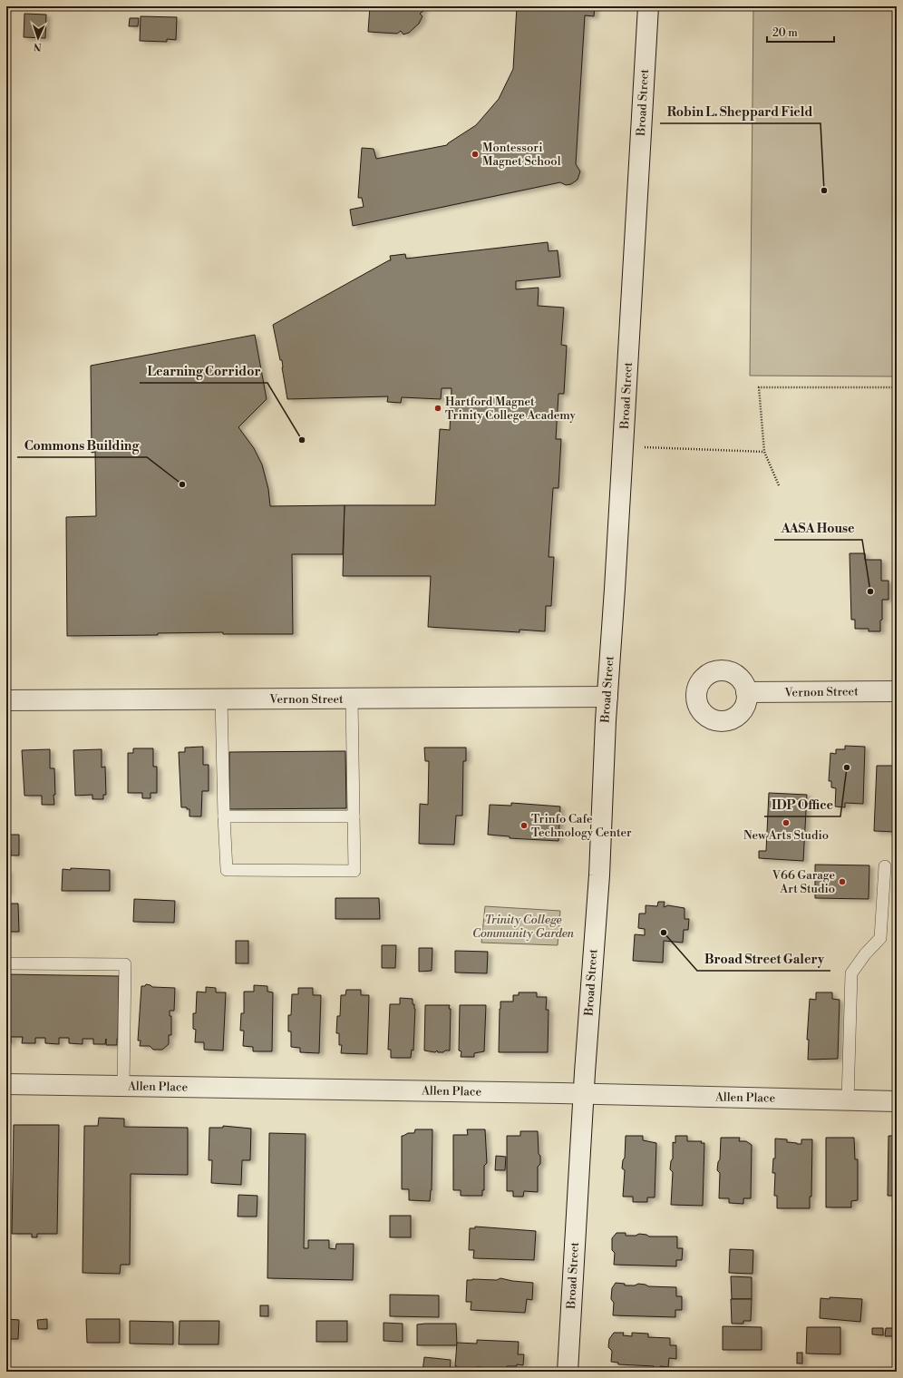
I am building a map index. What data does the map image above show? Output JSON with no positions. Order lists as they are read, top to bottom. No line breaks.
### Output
{"streets":{"street":["Broad Street","Vernon Street","Allen Place"]},"crossings":[["Broad Street","Vernon Street"],["Broad Street","Allen Place"]],"parks":["Trinity College Community Garden"],"places":["Montessori Magnet School","Robin L. Sheppard Field","Hartford Magnet Trinity College Academy","Learning Corridor","Commons Building","AASA House","IDP Office","New Arts Studio","Trinfo Cafe Technology Center","V66 Garage Art Studio","Broad Street Galery"],"scale_bar":"20 m","north":"bottom"}
